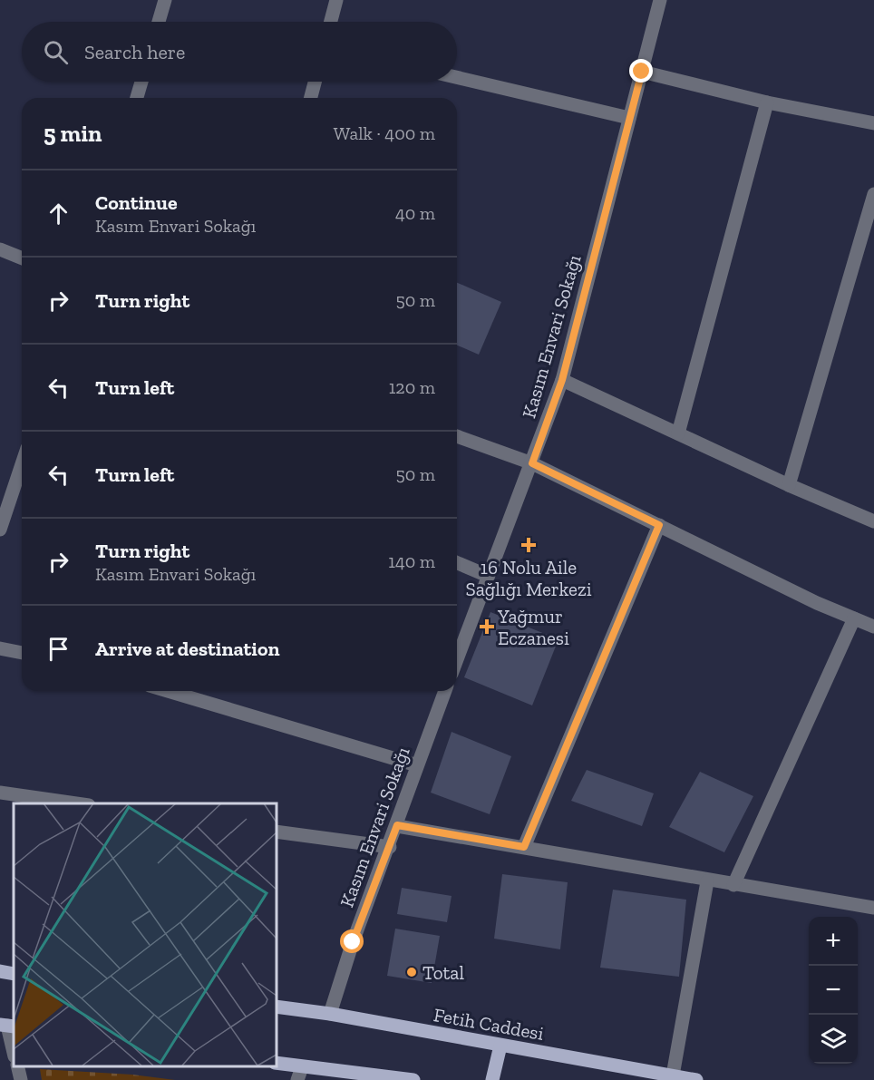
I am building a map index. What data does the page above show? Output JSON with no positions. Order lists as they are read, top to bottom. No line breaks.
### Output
{"streets":{"main road":["Fetih Caddesi"],"street":["Kasım Envari Sokağı"]},"crossings":[["Kasım Envari Sokağı","Fetih Caddesi"]],"places":{"health":["16 Nolu Aile Sağlığı Merkezi","Yağmur Eczanesi"],"other":["Total"]},"page":{"search":"Search here","heading":["5 min","Walk · 400 m"],"list":[["Continue","Kasım Envari Sokağı","40 m"],["Turn right","50 m"],["Turn left","120 m"],["Turn left","50 m"],["Turn right","Kasım Envari Sokağı","140 m"],"Arrive at destination"],"map_buttons":["+","−"]}}
